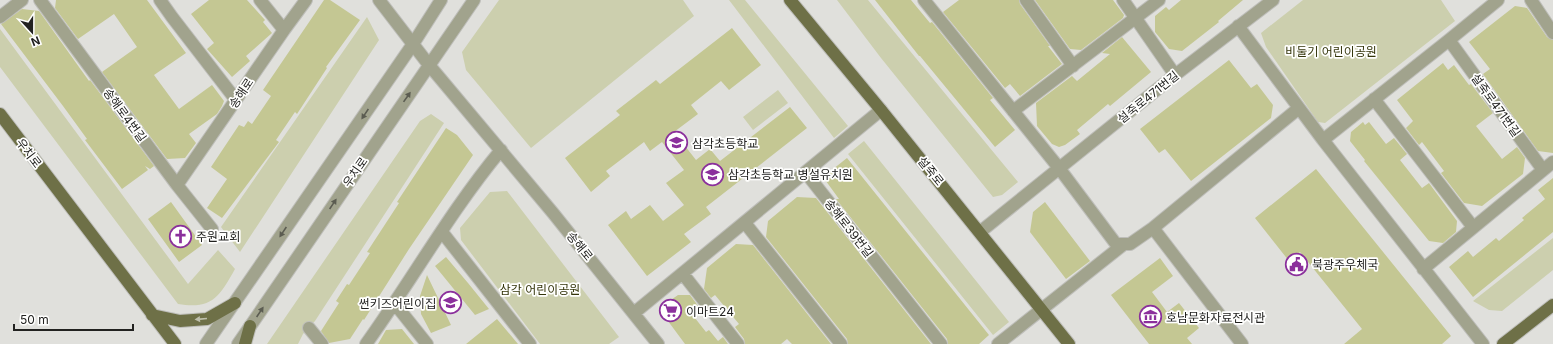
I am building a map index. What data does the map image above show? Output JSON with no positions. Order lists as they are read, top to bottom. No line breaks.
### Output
{"streets":{"main road":["우치로","설죽로"],"street":["송해로","설죽로471번길","송해로4번길","송해로39번길"]},"crossings":[["송해로","송해로4번길"],["송해로","우치로"],["설죽로471번길","설죽로"]],"parks":["비둘기 어린이공원","삼각 어린이공원"],"places":{"school or university":["삼각초등학교","삼각초등학교 병설유치원","썬키즈어린이집"],"church":["주원교회"],"public building":["북광주우체국"],"supermarket":["이마트24"],"museum":["호남문화자료전시관"]},"scale_bar":"50 m","north":"bottom"}
